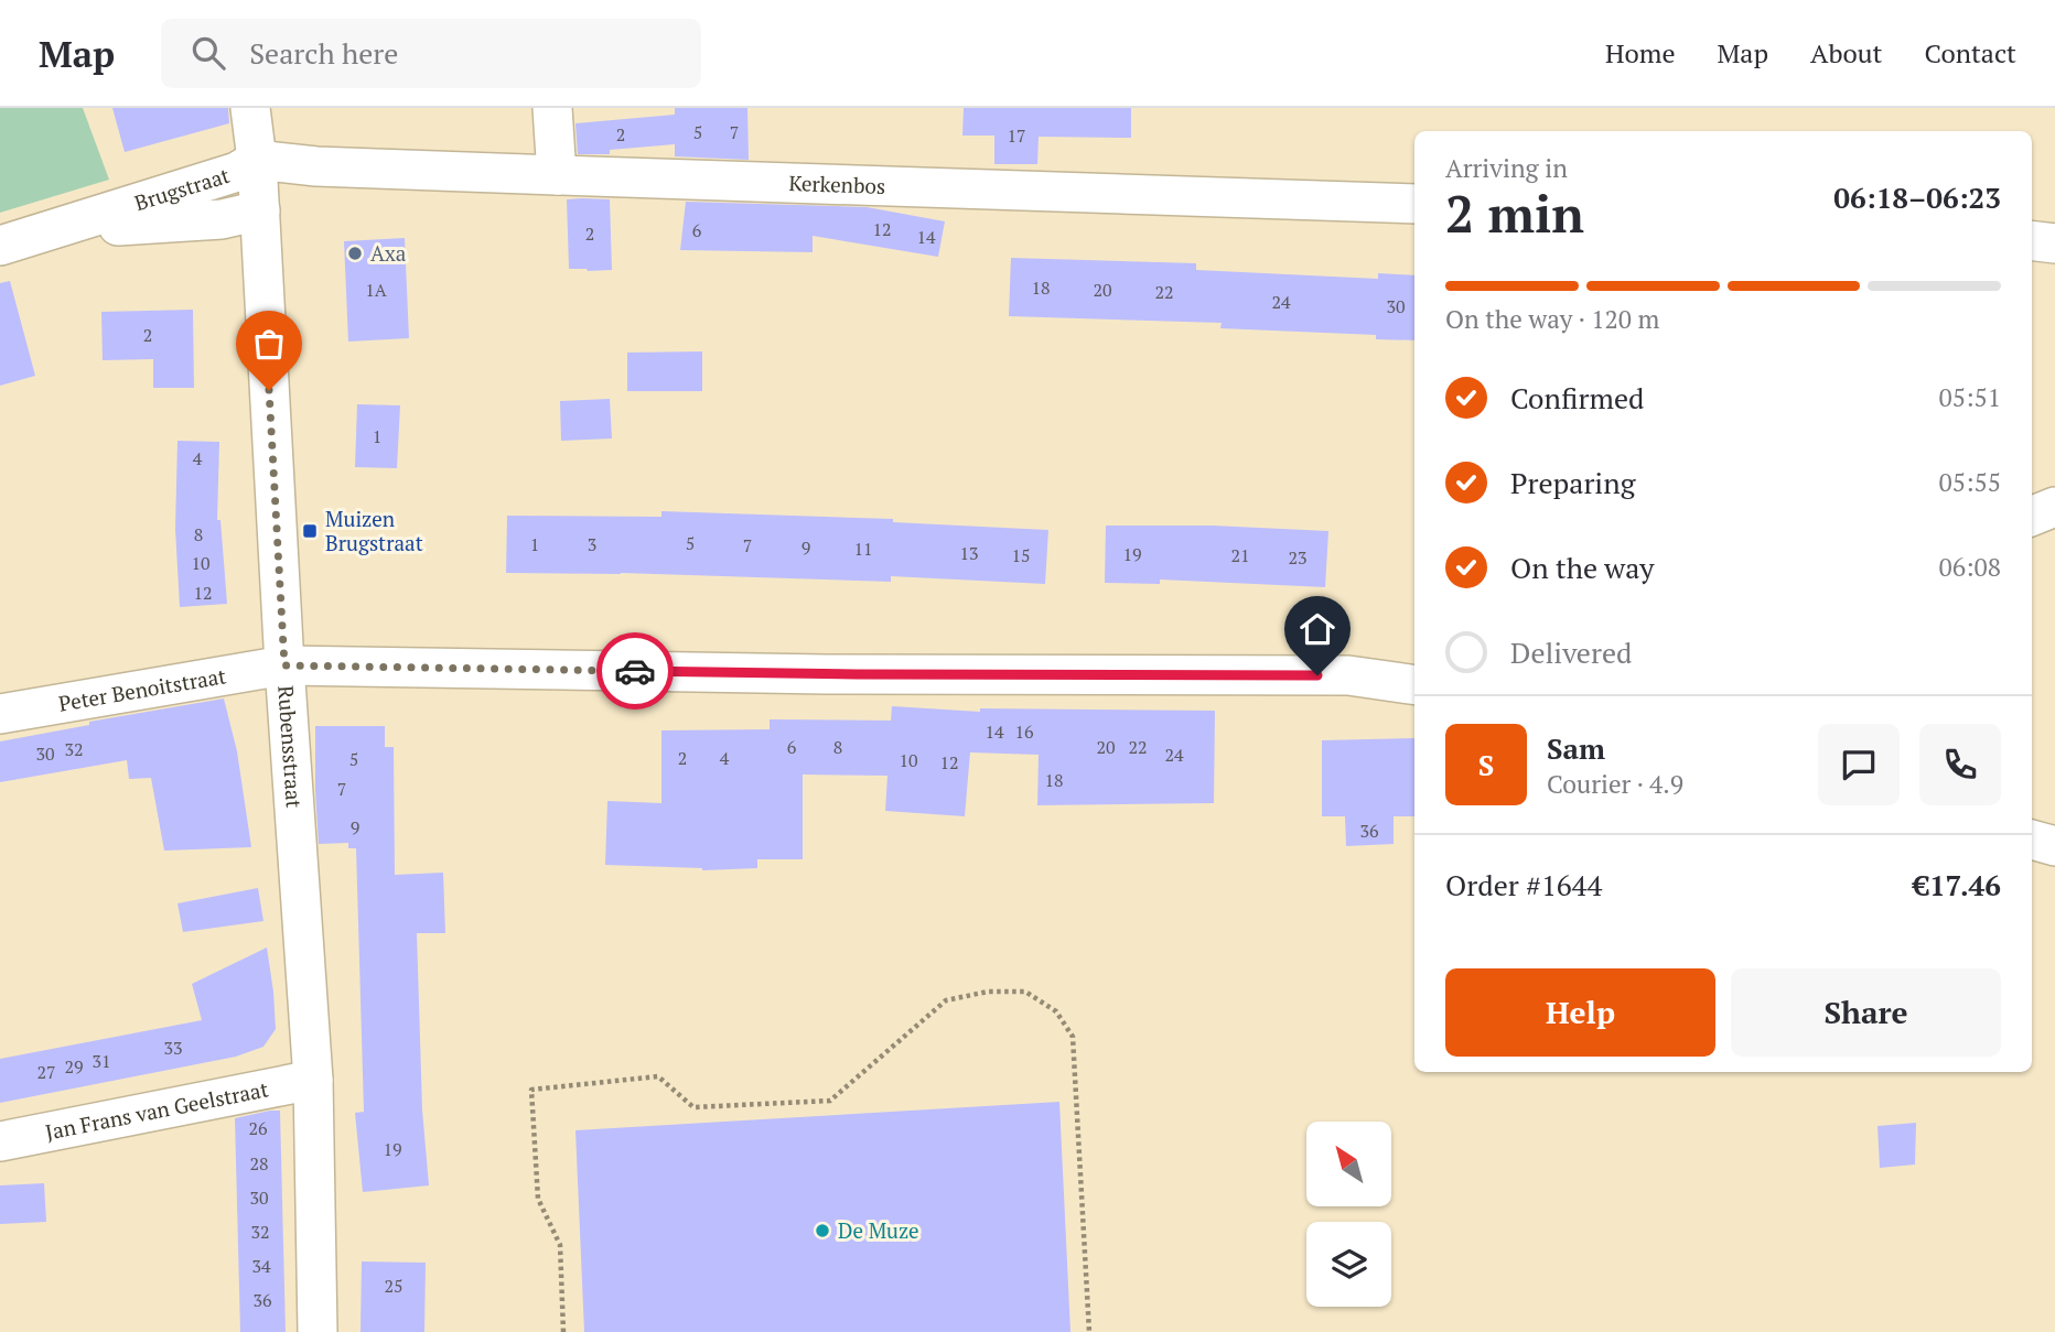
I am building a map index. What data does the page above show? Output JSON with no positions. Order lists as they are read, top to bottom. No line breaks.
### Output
{"streets":{"street":["Kerkenbos","Brugstraat","Peter Benoitstraat","Rubensstraat","Jan Frans van Geelstraat"]},"crossings":[["Kerkenbos","Brugstraat"],["Kerkenbos","Rubensstraat"],["Brugstraat","Rubensstraat"],["Peter Benoitstraat","Rubensstraat"],["Rubensstraat","Jan Frans van Geelstraat"]],"places":{"other":["Axa","De Muze"],"transit":["Muizen Brugstraat"]},"house_numbers":["5","7","2","17","12","6","2","14","18","1A","20","22","24","30","2","1","4","8","5","1","3","7","9","11","13","19","15","21","23","10","12","14","16","6","8","20","22","32","30","24","2","4","5","10","12","18","7","9","36","33","31","29","27","26","19","28","30","32","34","25","36"],"north":"top left","page":{"header":"Map","search":"Search here","nav":["Home","Map","About","Contact"],"heading":["2 min","Arriving in","06:18–06:23"],"panel":["Sam","Courier · 4.9","Order #1644","€17.46"],"bar":"On the way · 120 m","list":[["Confirmed","05:51"],["Preparing","05:55"],["On the way","06:08"],"Delivered"],"round":"S","buttons":["Help","Share"]}}
